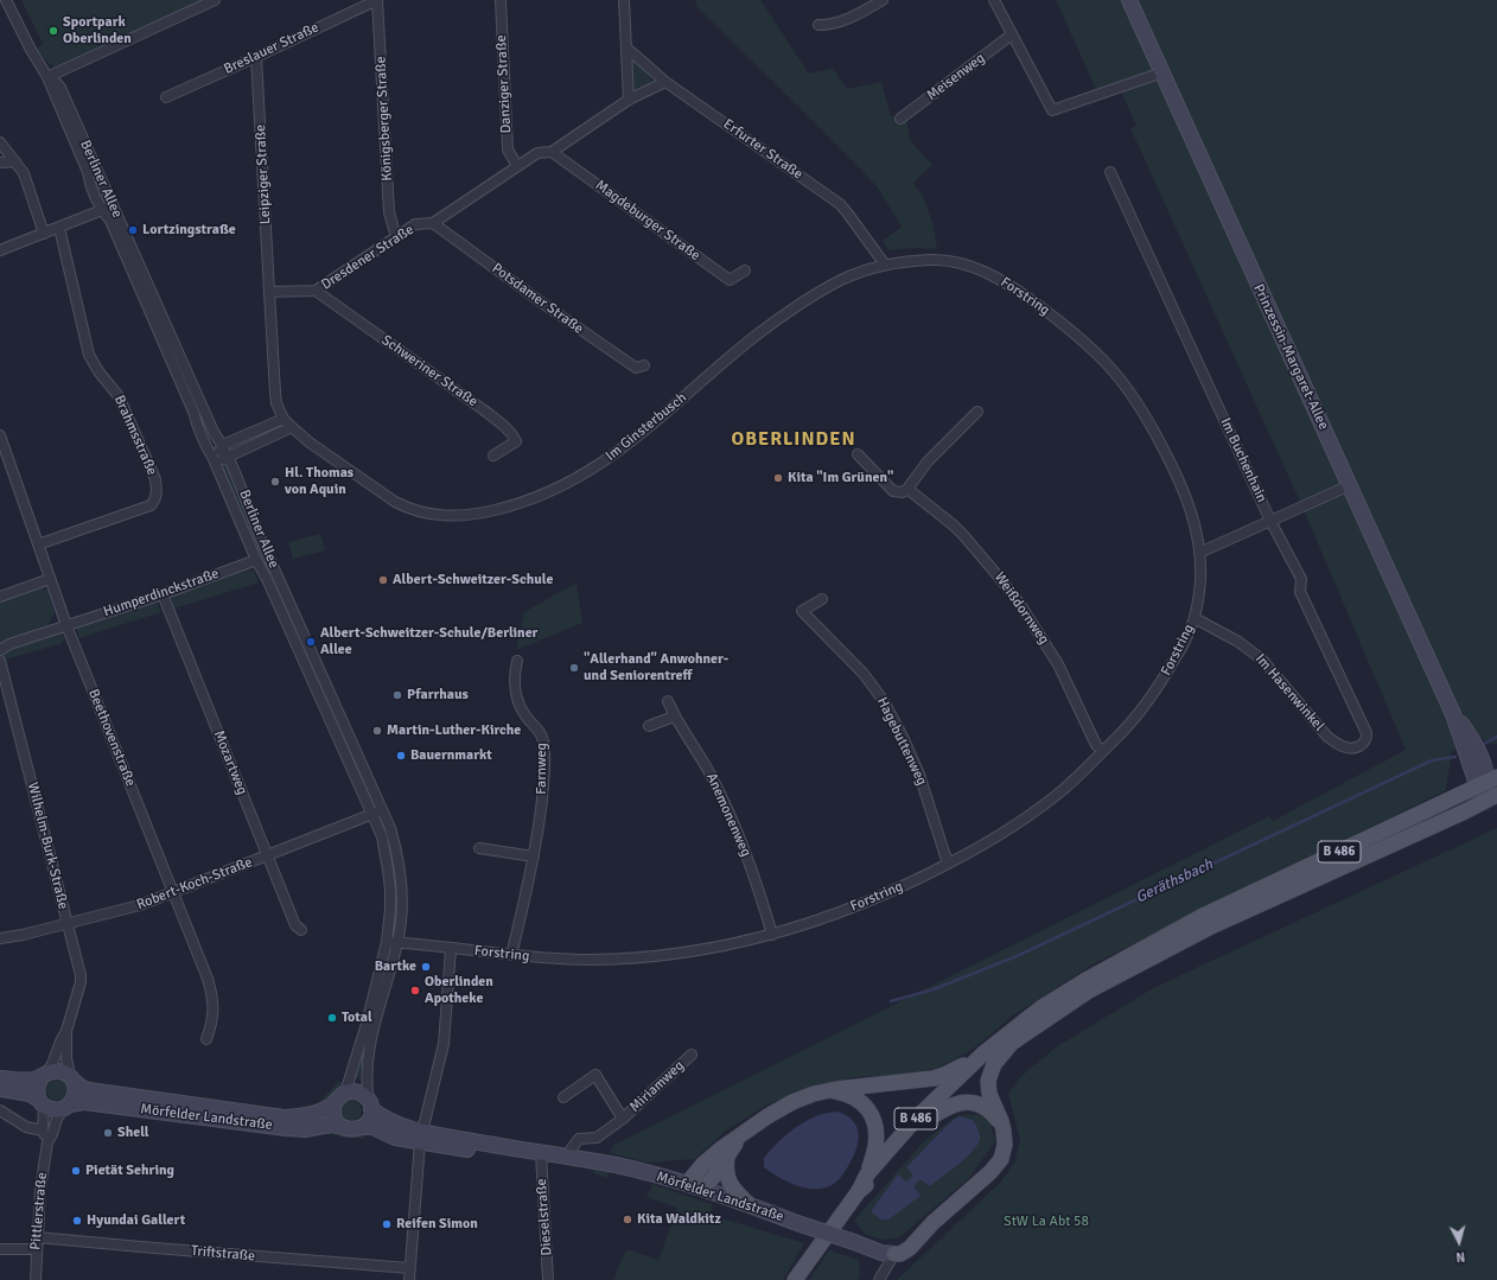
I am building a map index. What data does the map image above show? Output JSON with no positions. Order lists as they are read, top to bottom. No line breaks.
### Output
{"streets":{"main road":["Prinzessin-Margaret-Allee","B 486","Mörfelder Landstraße"],"street":["Breslauer Straße","Meisenweg","Danziger Straße","Königsberger Straße","Erfurter Straße","Leipziger Straße","Berliner Allee","Magdeburger Straße","Dresdener Straße","Forstring","Potsdamer Straße","Schweriner Straße","Im Ginsterbusch","Brahmsstraße","Im Buchenhain","Humperdinckstraße","Weißdornweg","Im Hasenwinkel","Beethovenstraße","Hagebuttenweg","Mozartweg","Farnweg","Anemonenweg","Wilhelm-Burk-Straße","Robert-Koch-Straße","Miriamweg","Pittlerstraße","Dieselstraße","Triftstraße"]},"crossings":[["Breslauer Straße","Königsberger Straße"],["Breslauer Straße","Leipziger Straße"],["Danziger Straße","Dresdener Straße"],["Königsberger Straße","Dresdener Straße"],["Erfurter Straße","Dresdener Straße"],["Erfurter Straße","Im Ginsterbusch"],["Leipziger Straße","Dresdener Straße"],["Berliner Allee","Forstring"],["Berliner Allee","Humperdinckstraße"],["Berliner Allee","Robert-Koch-Straße"],["Berliner Allee","Mörfelder Landstraße"],["Magdeburger Straße","Dresdener Straße"],["Dresdener Straße","Potsdamer Straße"],["Dresdener Straße","Schweriner Straße"],["Forstring","Im Ginsterbusch"],["Forstring","Weißdornweg"],["Forstring","Im Hasenwinkel"],["Forstring","Hagebuttenweg"],["Forstring","Farnweg"],["Forstring","Anemonenweg"],["Prinzessin-Margaret-Allee","B 486"],["Brahmsstraße","Beethovenstraße"],["Im Buchenhain","Im Hasenwinkel"],["Humperdinckstraße","Beethovenstraße"],["Humperdinckstraße","Mozartweg"],["Beethovenstraße","Robert-Koch-Straße"],["Mozartweg","Robert-Koch-Straße"],["Wilhelm-Burk-Straße","Robert-Koch-Straße"],["Wilhelm-Burk-Straße","Mörfelder Landstraße"],["Wilhelm-Burk-Straße","Pittlerstraße"],["Miriamweg","Mörfelder Landstraße"],["Mörfelder Landstraße","Pittlerstraße"],["Mörfelder Landstraße","Dieselstraße"],["Pittlerstraße","Triftstraße"]],"districts":["OBERLINDEN"],"water":["Geräthsbach"],"parks":["StW La Abt 58"],"places":["Sportpark Oberlinden","Lortzingstraße","Kita \"Im Grünen\"","Hl. Thomas von Aquin","Albert-Schweitzer-Schule","Albert-Schweitzer-Schule/Berliner Allee","\"Allerhand\" Anwohner- und Seniorentreff","Pfarrhaus","Martin-Luther-Kirche","Bauernmarkt","Bartke","Oberlinden Apotheke","Total","Shell","Pietät Sehring","Kita Waldkitz","Hyundai Gallert","Reifen Simon"],"north":"bottom"}
